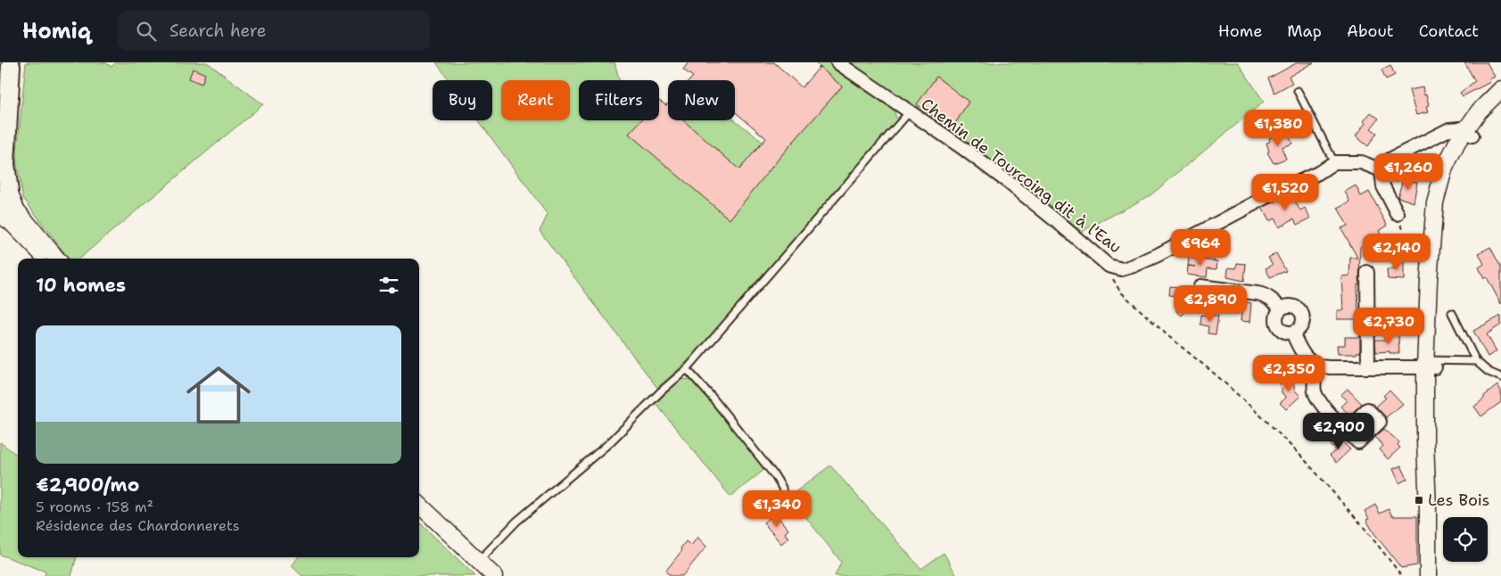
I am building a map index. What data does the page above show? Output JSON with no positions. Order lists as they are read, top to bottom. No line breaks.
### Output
{"streets":{"street":["Chemin de Tourcoing dit à l'Eau"]},"places":{"transit":["Les Bois"]},"page":{"header":"Homiq","search":"Search here","nav":["Home","Map","About","Contact"],"chip":["Buy","Rent","Filters","New"],"price":["€1,380","€1,260","€1,520","€964","€2,140","€2,890","€2,730","€2,350","€2,900","€1,340"],"heading":"10 homes","list":[{"name":"€2,900/mo","note":"5 rooms · 158 m² · Résidence des Chardonnerets"}]}}
